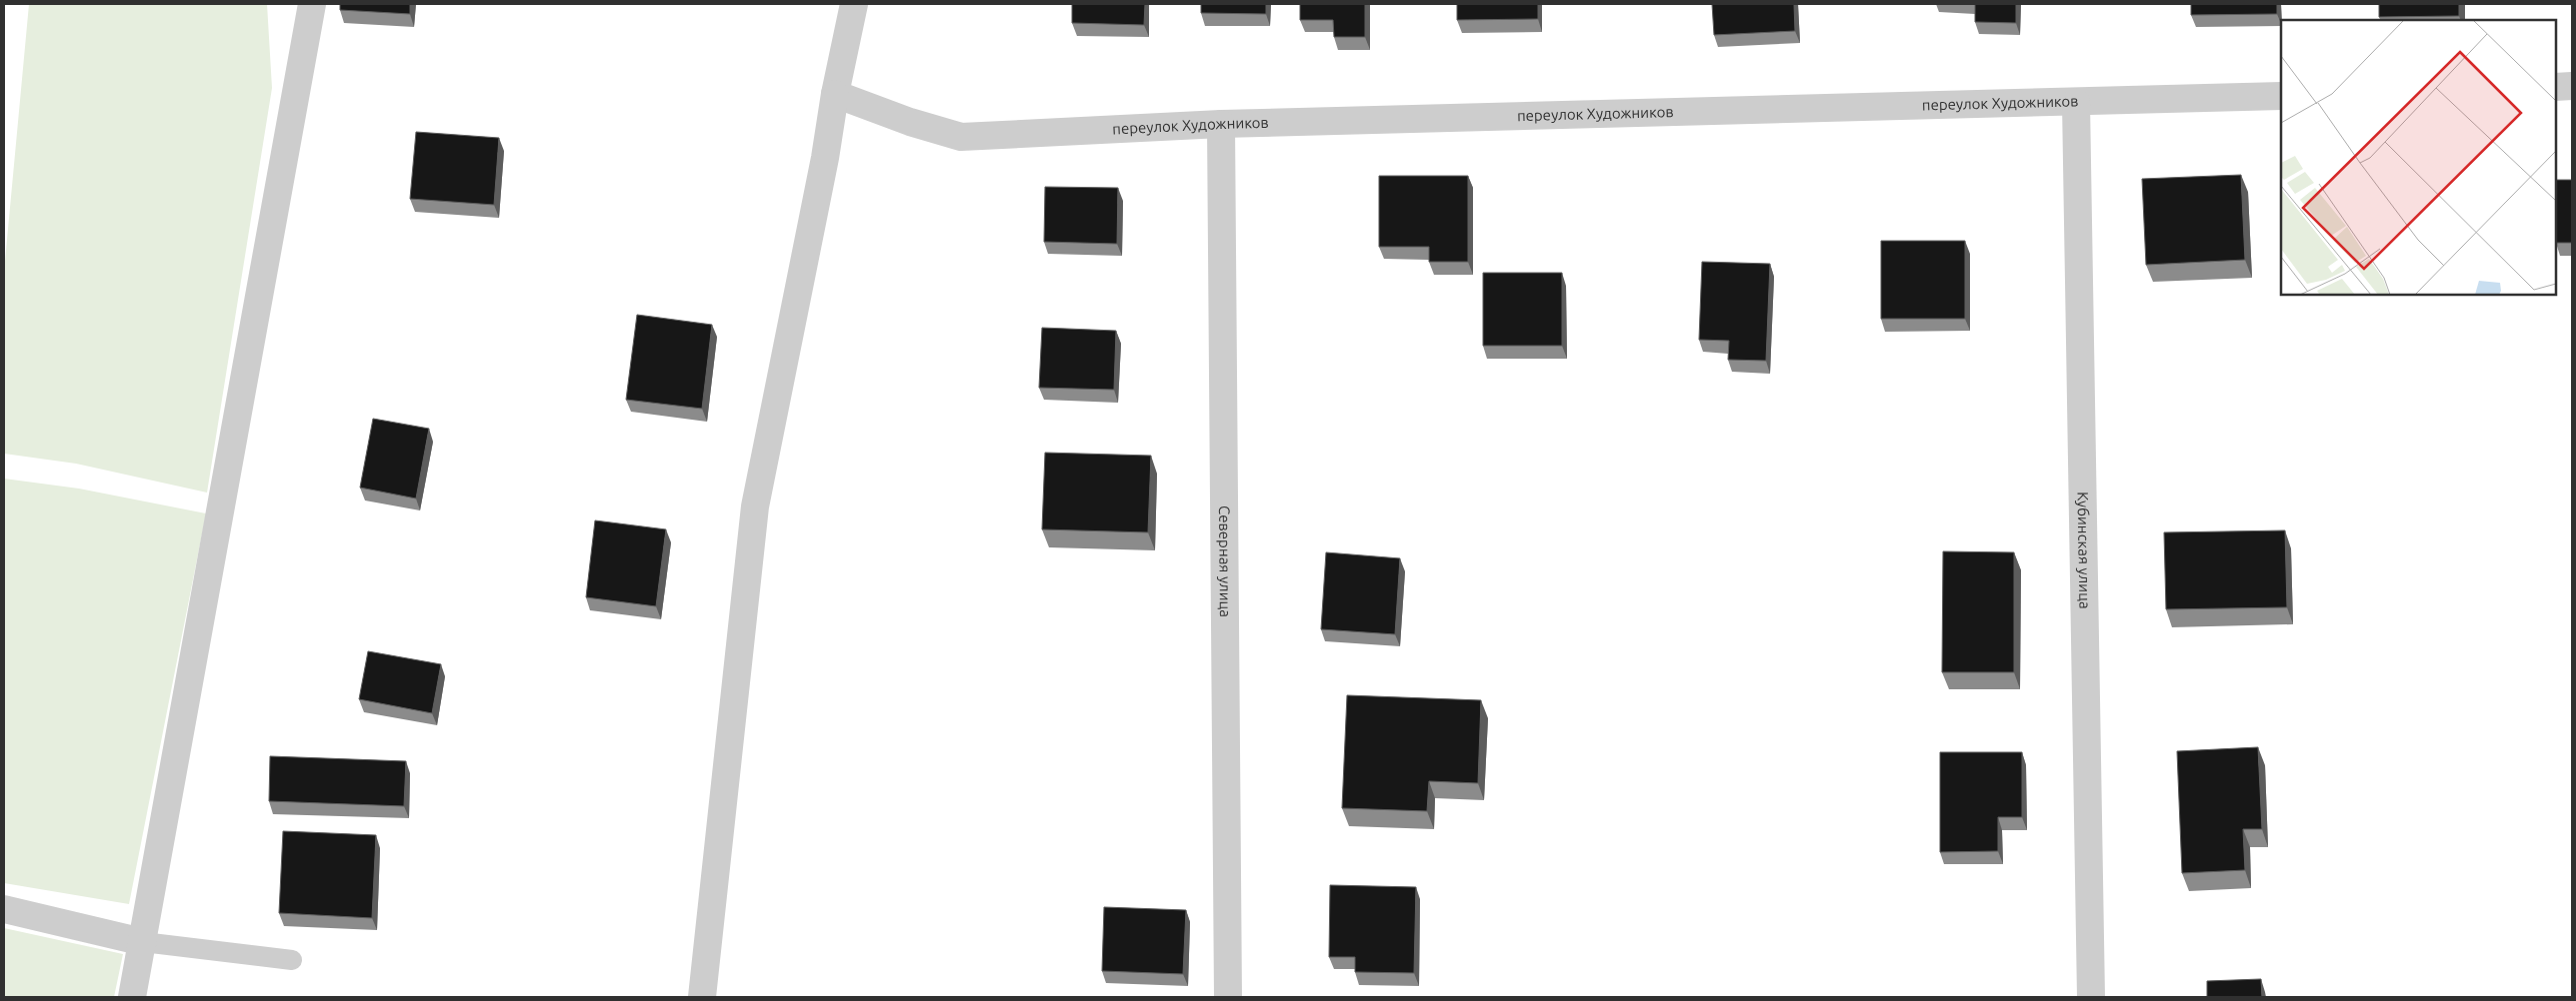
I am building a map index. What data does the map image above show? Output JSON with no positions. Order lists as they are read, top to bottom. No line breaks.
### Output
{"streets":{"street":["переулок Художников","Кубинская улица","Северная улица"]},"crossings":[["переулок Художников","Кубинская улица"],["переулок Художников","Северная улица"]]}
